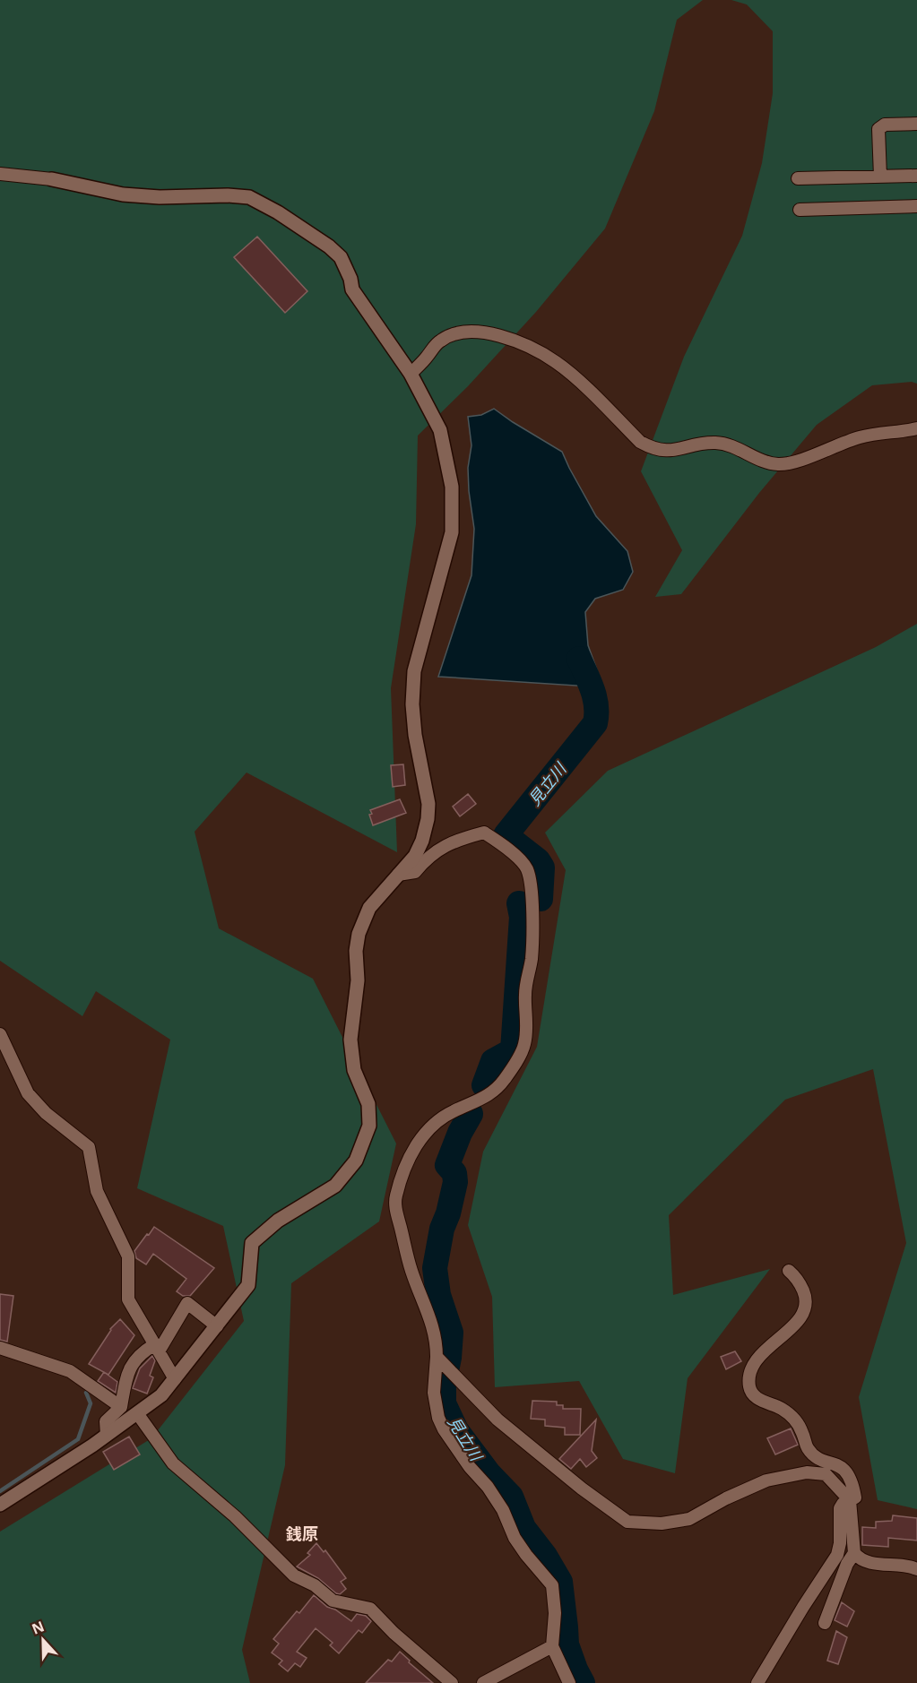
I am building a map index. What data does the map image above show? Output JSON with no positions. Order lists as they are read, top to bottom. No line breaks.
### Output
{"districts":["銭原"],"water":["見立川"],"north":"top"}
